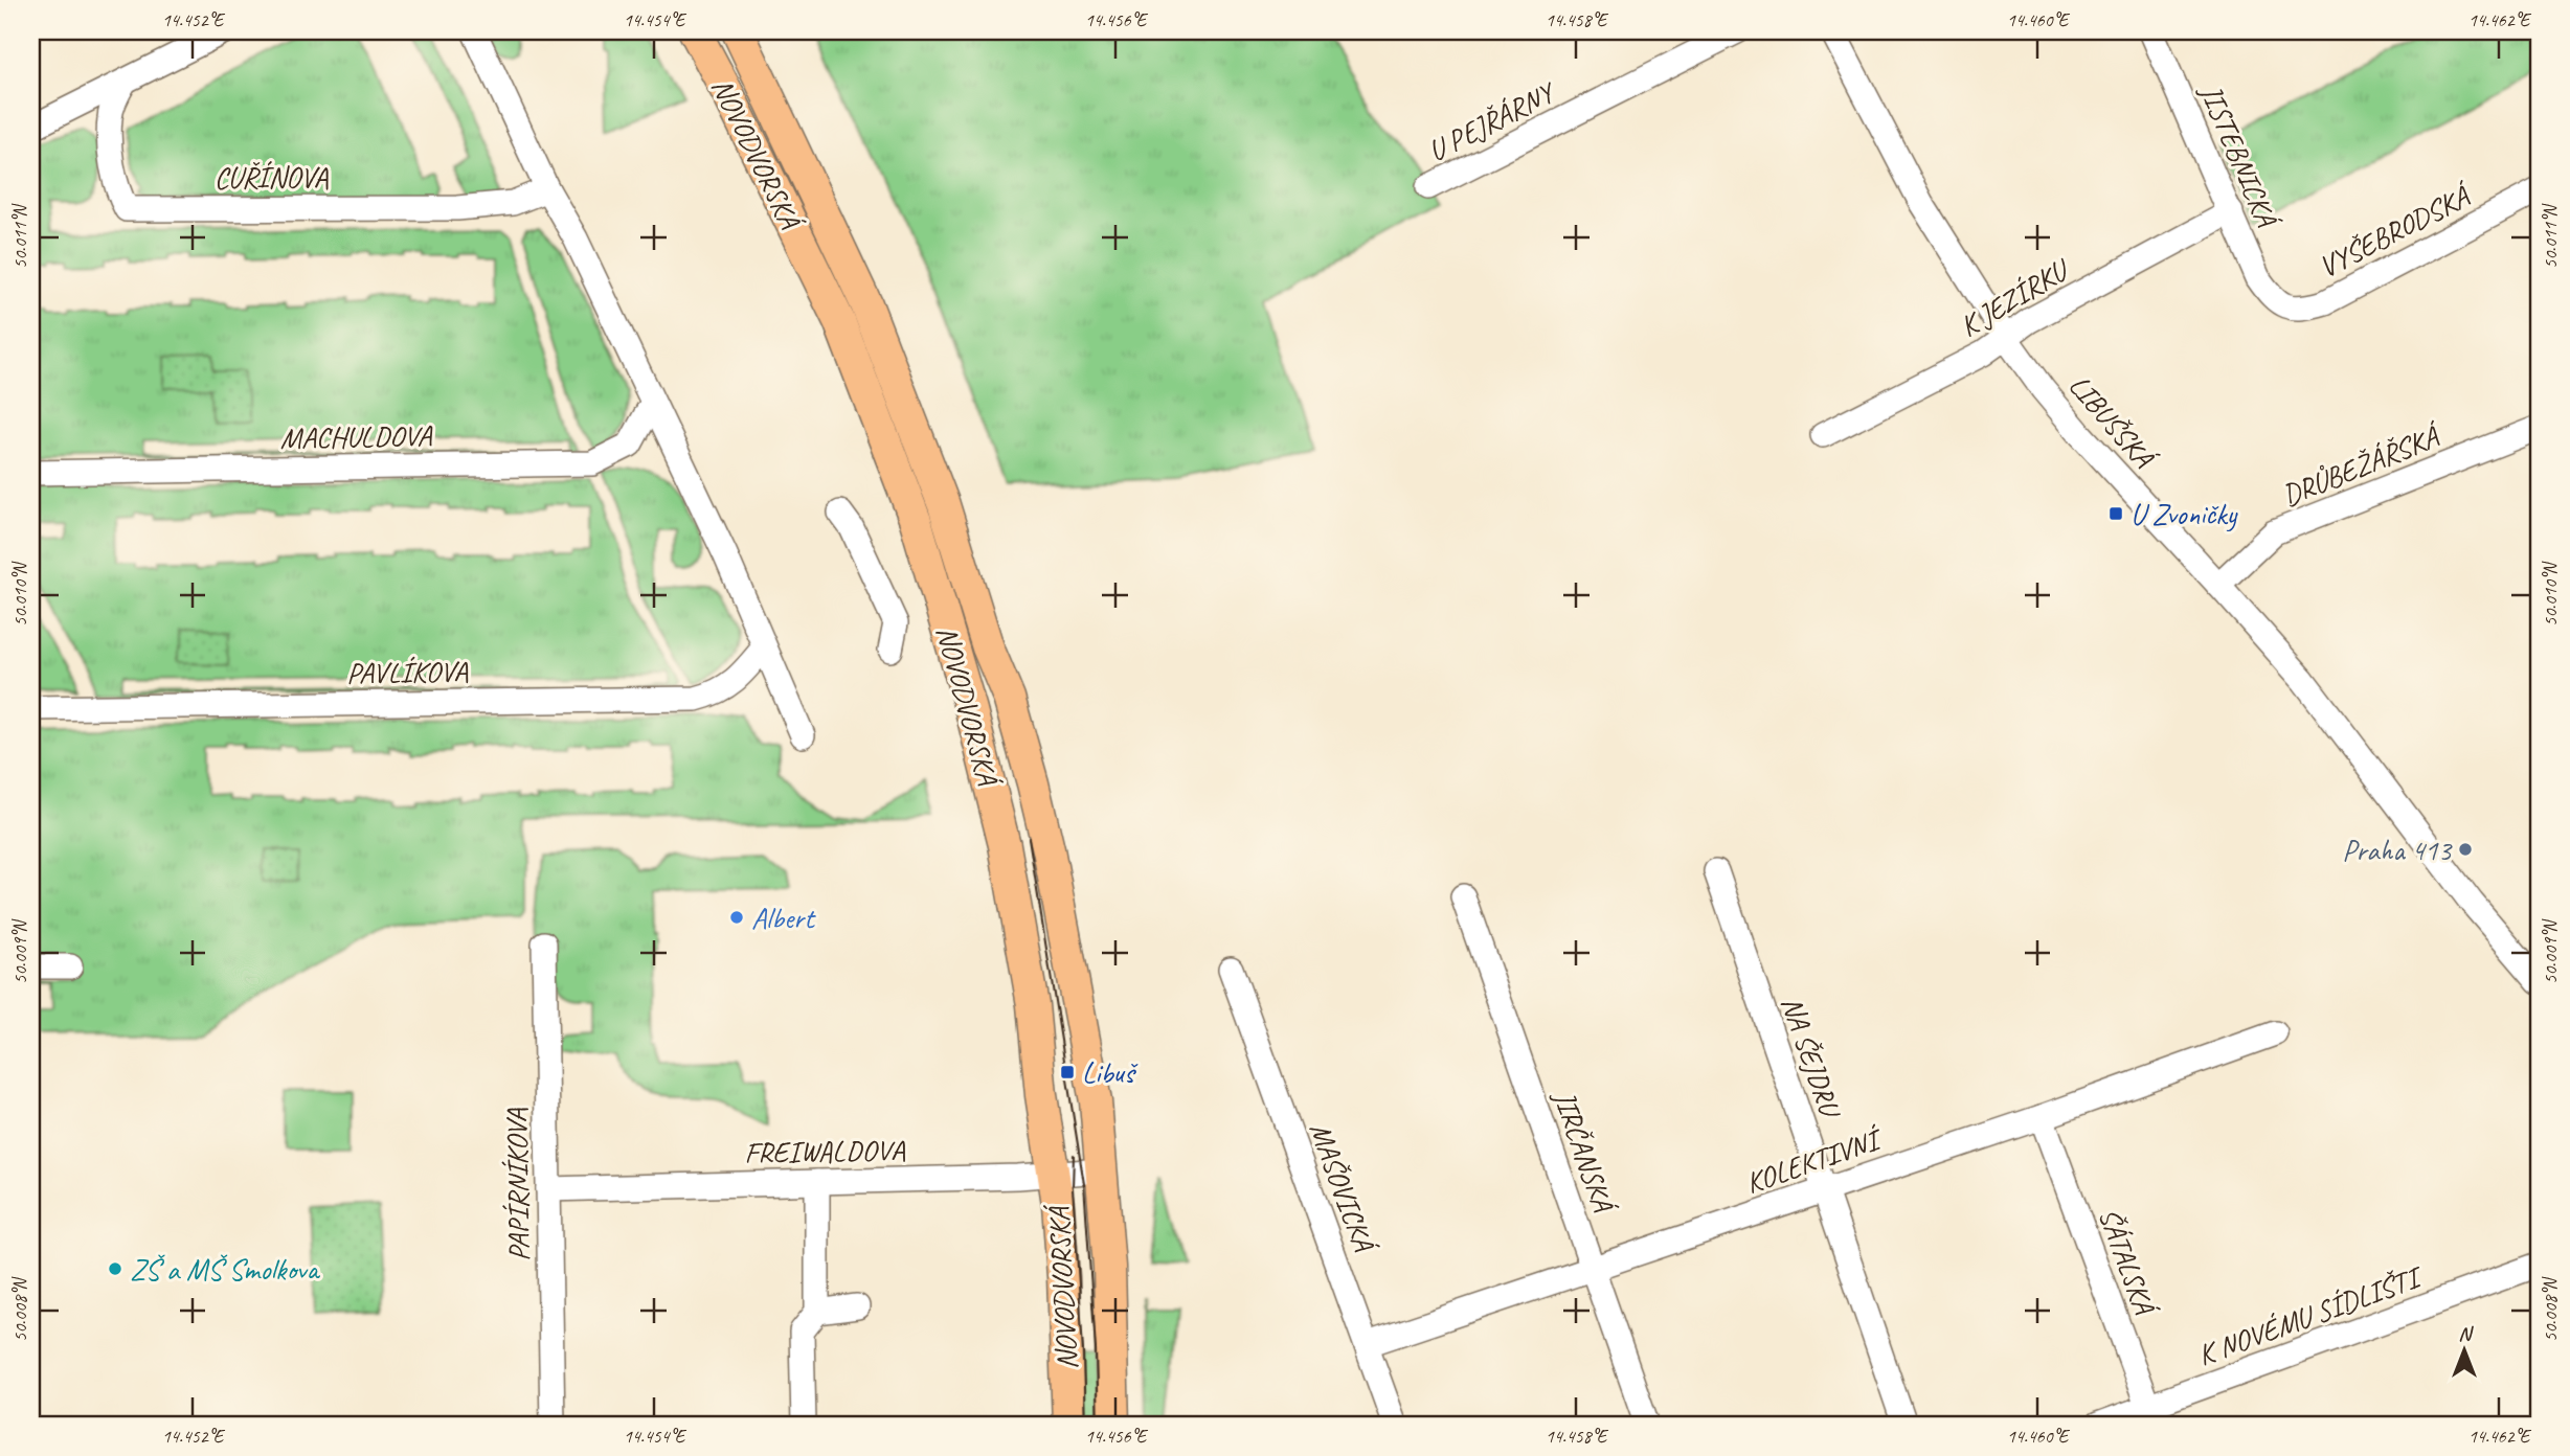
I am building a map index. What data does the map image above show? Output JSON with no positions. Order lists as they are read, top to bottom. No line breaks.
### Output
{"streets":{"main road":["NOVODVORSKÁ"],"street":["U PEJŘÁRNY","JISTEBNICKÁ","CUŘÍNOVA","VYŠEBRODSKÁ","K JEZÍRKU","LIBUŠSKÁ","MACHULDOVA","DRŮBEŽÁŘSKÁ","PAVLÍKOVA","NA ŠEJDRU","FREIWALDOVA","JIRČANSKÁ","KOLEKTIVNÍ","PAPÍRNÍKOVA","MAŠOVICKÁ","ŠÁTALSKÁ","K NOVÉMU SÍDLIŠTI"]},"crossings":[["NOVODVORSKÁ","FREIWALDOVA"],["JISTEBNICKÁ","VYŠEBRODSKÁ"],["JISTEBNICKÁ","K JEZÍRKU"],["K JEZÍRKU","LIBUŠSKÁ"],["LIBUŠSKÁ","DRŮBEŽÁŘSKÁ"],["NA ŠEJDRU","KOLEKTIVNÍ"],["FREIWALDOVA","PAPÍRNÍKOVA"],["JIRČANSKÁ","KOLEKTIVNÍ"],["KOLEKTIVNÍ","MAŠOVICKÁ"],["KOLEKTIVNÍ","ŠÁTALSKÁ"],["ŠÁTALSKÁ","K NOVÉMU SÍDLIŠTI"]],"places":{"transit":["U Zvoničky","Libuš"],"other":["Praha 413","Albert","ZŠ a MŠ Smolkova"]},"north":"top","coordinates":["14.452°E","14.454°E","14.456°E","14.458°E","14.460°E","14.462°E","50.011°N","50.010°N","50.009°N","50.008°N"]}
